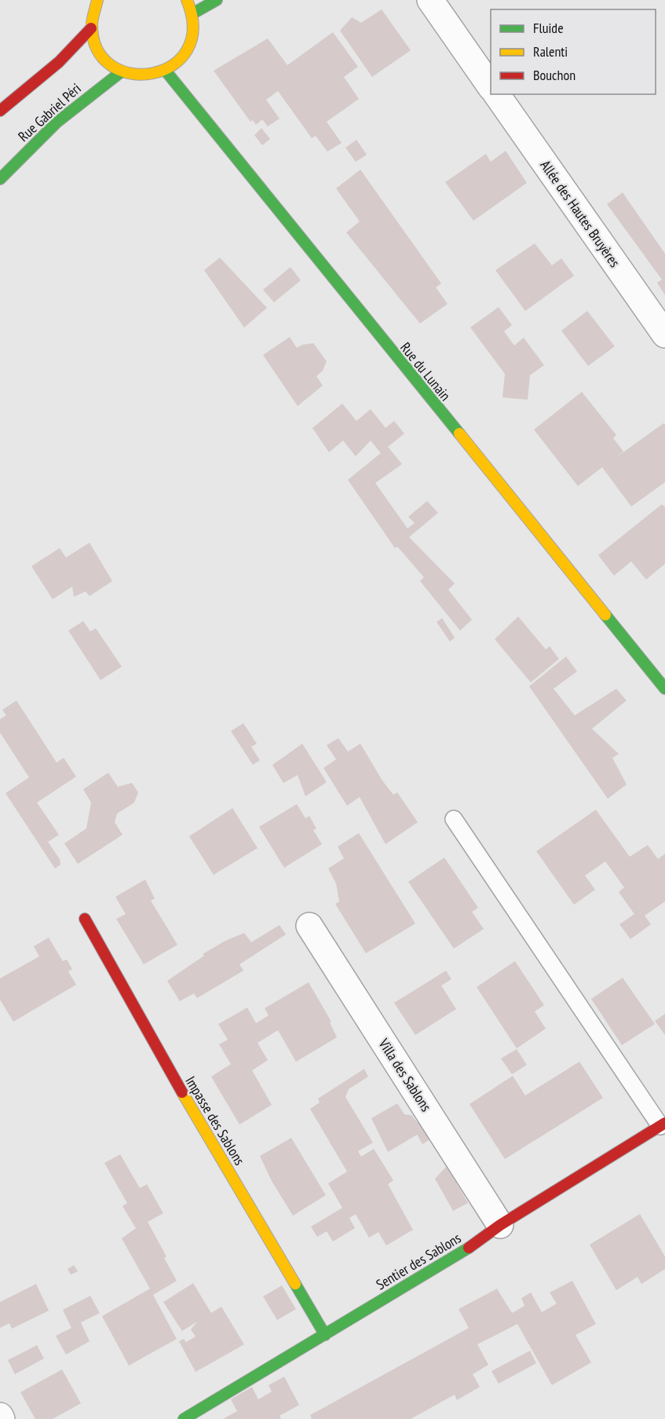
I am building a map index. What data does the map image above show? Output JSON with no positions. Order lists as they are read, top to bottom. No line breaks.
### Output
{"streets":{"street":["Rue Gabriel Péri","Allée des Hautes Bruyères","Rue du Lunain","Villa des Sablons","Impasse des Sablons","Sentier des Sablons"]},"crossings":[["Villa des Sablons","Sentier des Sablons"],["Impasse des Sablons","Sentier des Sablons"]],"legend":["Fluide","Ralenti","Bouchon"]}
